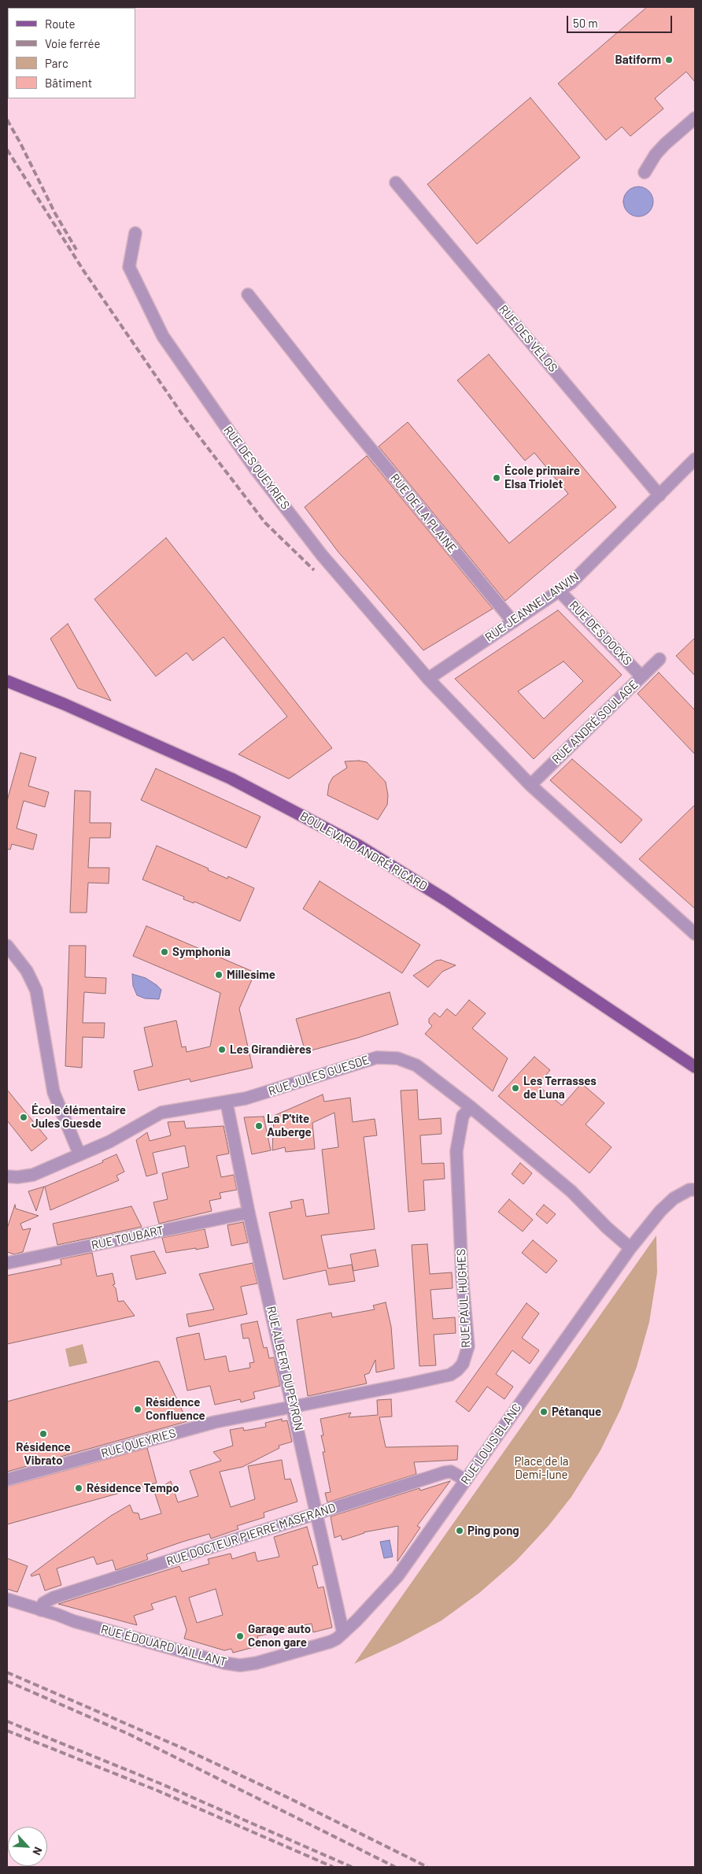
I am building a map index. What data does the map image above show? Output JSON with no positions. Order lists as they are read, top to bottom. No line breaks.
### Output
{"streets":{"main road":["BOULEVARD ANDRÉ RICARD"],"street":["RUE DES VÉLOS","RUE DES QUEYRIES","RUE DE LA PLAINE","RUE JEANNE LANVIN","RUE DES DOCKS","RUE ANDRÉ SOULAGE","RUE JULES GUESDE","RUE TOUBART","RUE PAUL HUGHES","RUE ALBERT DUPEYRON","RUE QUEYRIES","RUE LOUIS BLANC","RUE DOCTEUR PIERRE MASFRAND","RUE ÉDOUARD VAILLANT"]},"crossings":[["RUE DES VÉLOS","RUE JEANNE LANVIN"],["RUE DES QUEYRIES","RUE JEANNE LANVIN"],["RUE DES QUEYRIES","RUE ANDRÉ SOULAGE"],["RUE DE LA PLAINE","RUE JEANNE LANVIN"],["RUE JEANNE LANVIN","RUE DES DOCKS"],["RUE DES DOCKS","RUE ANDRÉ SOULAGE"],["RUE JULES GUESDE","RUE PAUL HUGHES"],["RUE JULES GUESDE","RUE ALBERT DUPEYRON"],["RUE JULES GUESDE","RUE LOUIS BLANC"],["RUE TOUBART","RUE ALBERT DUPEYRON"],["RUE PAUL HUGHES","RUE ALBERT DUPEYRON"],["RUE PAUL HUGHES","RUE QUEYRIES"],["RUE ALBERT DUPEYRON","RUE QUEYRIES"],["RUE ALBERT DUPEYRON","RUE LOUIS BLANC"],["RUE ALBERT DUPEYRON","RUE DOCTEUR PIERRE MASFRAND"],["RUE ALBERT DUPEYRON","RUE ÉDOUARD VAILLANT"],["RUE LOUIS BLANC","RUE DOCTEUR PIERRE MASFRAND"],["RUE LOUIS BLANC","RUE ÉDOUARD VAILLANT"],["RUE DOCTEUR PIERRE MASFRAND","RUE ÉDOUARD VAILLANT"]],"parks":["Place de la Demi-lune"],"places":["Batiform","École primaire Elsa Triolet","Symphonia","Millesime","Les Girandières","Les Terrasses de Luna","École élémentaire Jules Guesde","La P'tite Auberge","Résidence Confluence","Pétanque","Résidence Vibrato","Résidence Tempo","Ping pong","Garage auto Cenon gare"],"legend":["Route","Voie ferrée","Parc","Bâtiment"],"scale_bar":"50 m","north":"bottom right"}
